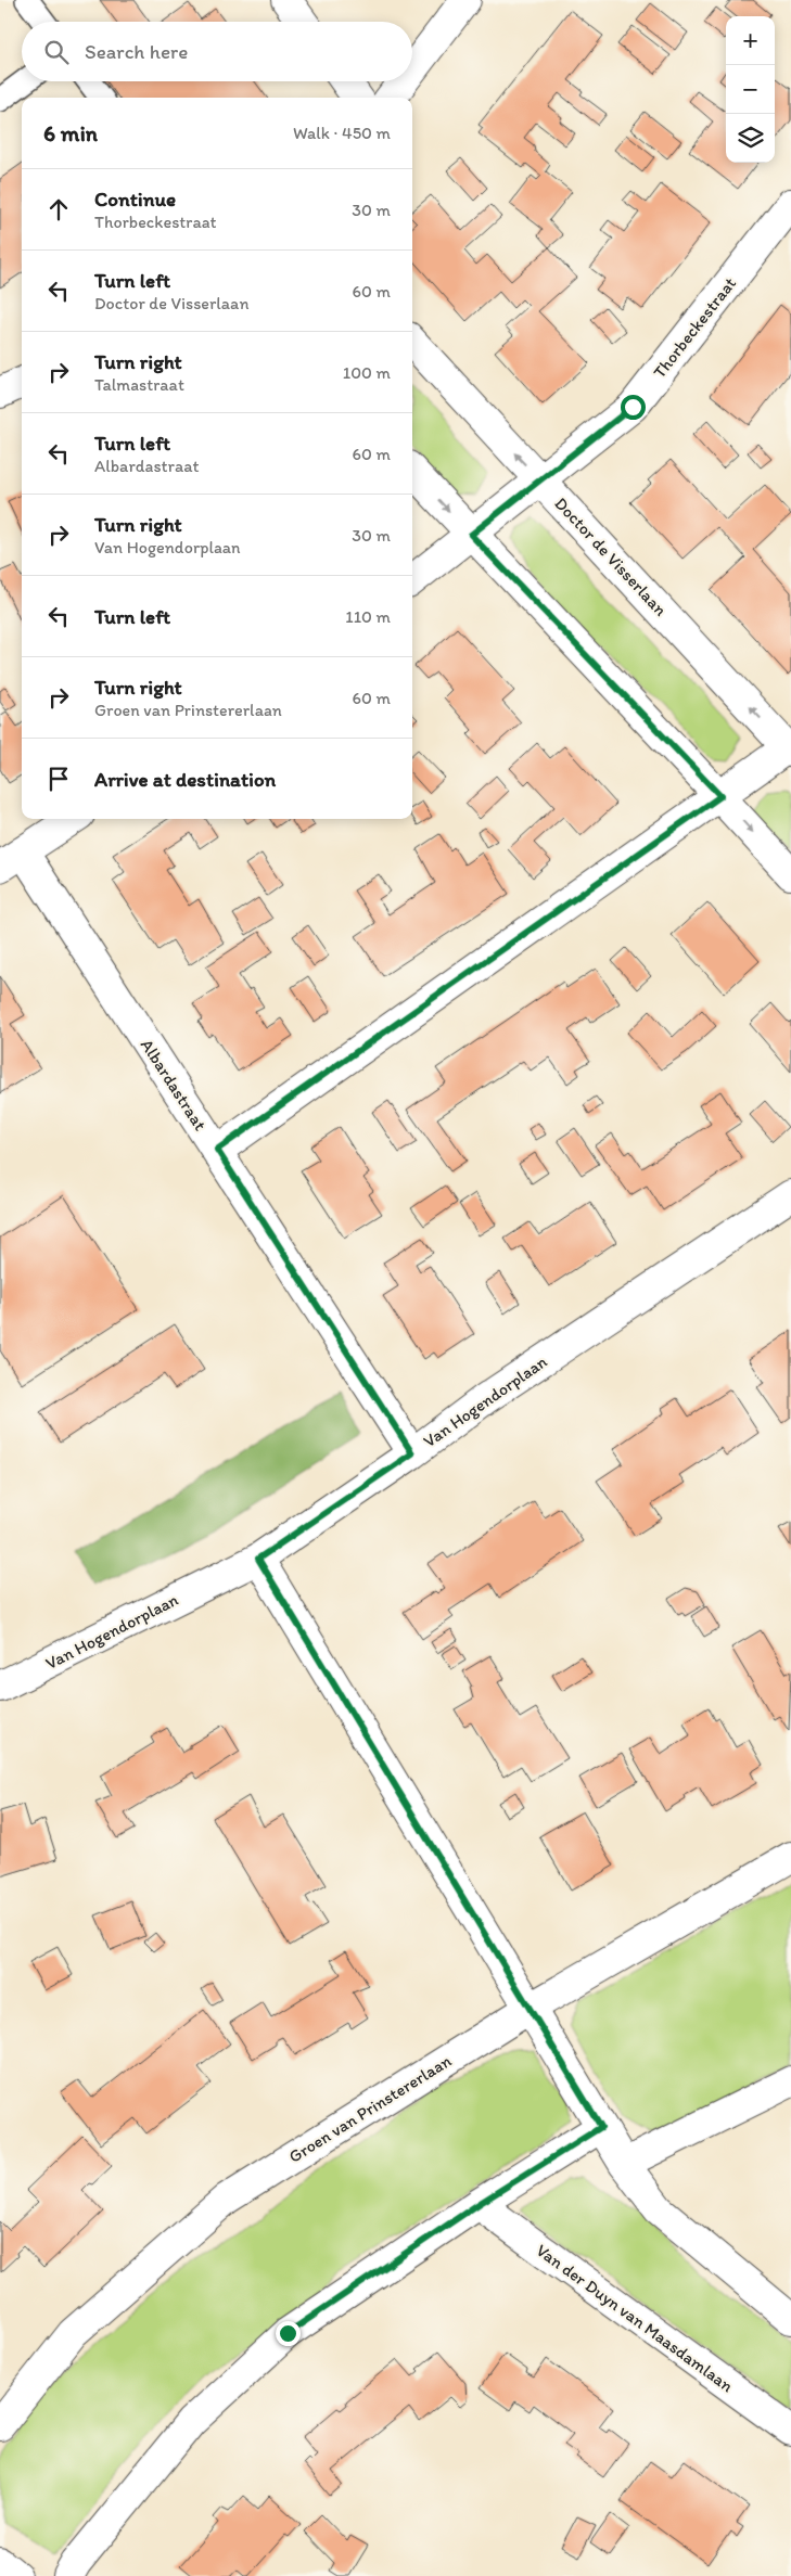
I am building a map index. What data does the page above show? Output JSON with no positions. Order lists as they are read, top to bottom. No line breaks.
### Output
{"streets":{"street":["Thorbeckestraat","Doctor de Visserlaan","Albardastraat","Van Hogendorplaan","Groen van Prinstererlaan","Van der Duyn van Maasdamlaan"]},"crossings":[["Thorbeckestraat","Doctor de Visserlaan"],["Albardastraat","Van Hogendorplaan"]],"page":{"map_buttons":["+","−"],"search":"Search here","heading":["6 min","Walk · 450 m"],"list":[["Continue","Thorbeckestraat","30 m"],["Turn left","Doctor de Visserlaan","60 m"],["Turn right","Talmastraat","100 m"],["Turn left","Albardastraat","60 m"],["Turn right","Van Hogendorplaan","30 m"],["Turn left","110 m"],["Turn right","Groen van Prinstererlaan","60 m"],"Arrive at destination"]}}
